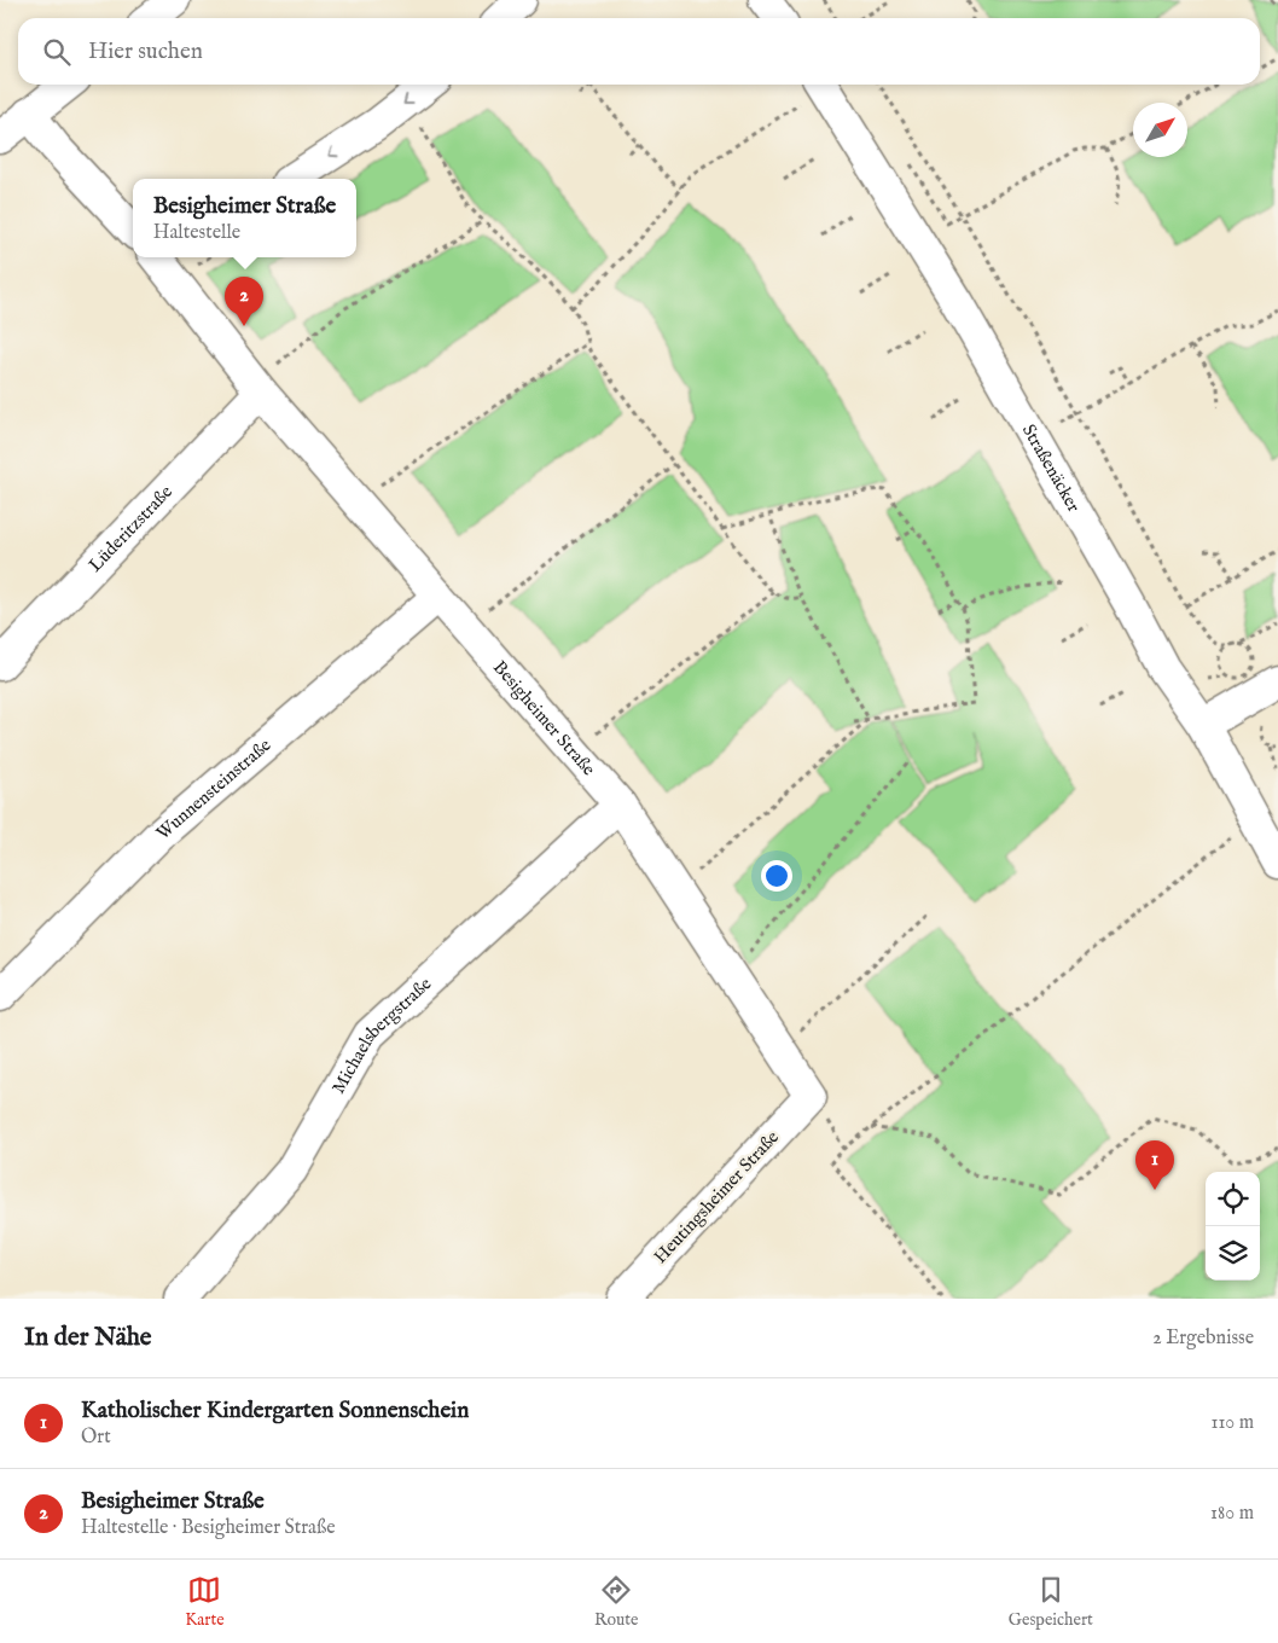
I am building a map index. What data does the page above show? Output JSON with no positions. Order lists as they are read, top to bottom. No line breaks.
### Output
{"streets":{"street":["Straßenäcker","Lüderitzstraße","Besigheimer Straße","Wunnensteinstraße","Michaelsbergstraße","Heutingsheimer Straße"]},"crossings":[["Lüderitzstraße","Besigheimer Straße"],["Besigheimer Straße","Wunnensteinstraße"],["Besigheimer Straße","Michaelsbergstraße"],["Besigheimer Straße","Heutingsheimer Straße"]],"north":"top right","page":{"search":"Hier suchen","popup":["Besigheimer Straße","Haltestelle"],"pins":["2","1"],"heading":["In der Nähe","2 Ergebnisse"],"list":[{"mark":"1","name":"Katholischer Kindergarten Sonnenschein","note":"Ort","value":"110 m"},{"mark":"2","name":"Besigheimer Straße","note":"Haltestelle · Besigheimer Straße","value":"180 m"}],"nav":["Karte","Route","Gespeichert"]}}
